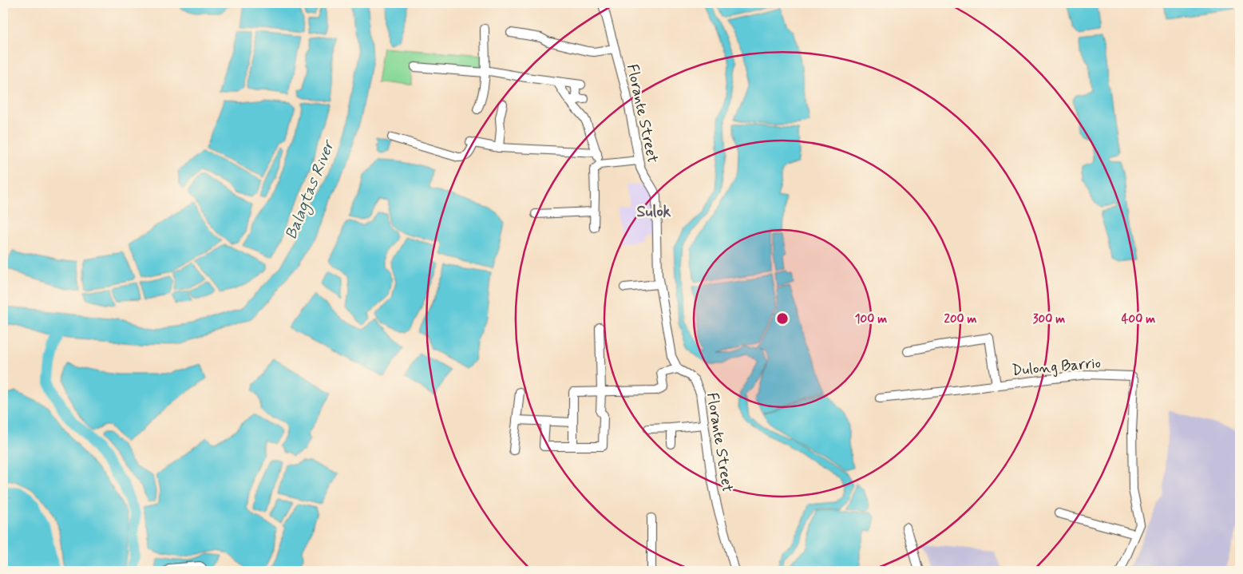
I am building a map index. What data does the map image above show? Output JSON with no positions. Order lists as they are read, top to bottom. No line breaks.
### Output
{"streets":{"street":["Florante Street","Dulong Barrio"]},"districts":["Sulok"],"water":["Balagtas River"],"rings":["100 m","200 m","300 m","400 m"]}
